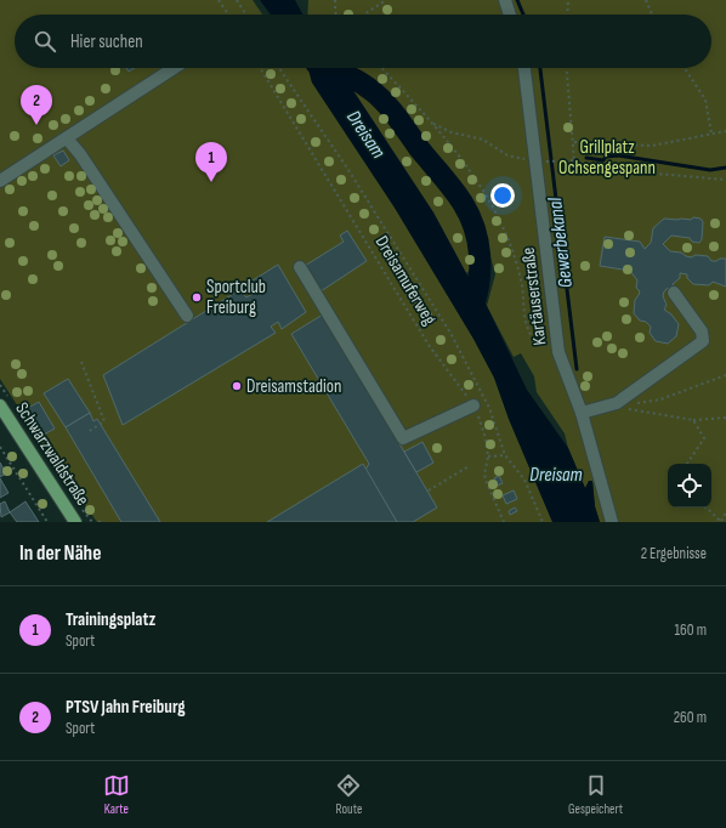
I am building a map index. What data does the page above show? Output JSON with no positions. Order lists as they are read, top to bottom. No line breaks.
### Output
{"streets":{"main road":["Schwarzwaldstraße"],"street":["Kartäuserstraße"],"path":["Dreisamuferweg"]},"water":["Dreisam","Gewerbekanal"],"parks":["Grillplatz Ochsengespann"],"places":["Sportclub Freiburg","Dreisamstadion"],"page":{"search":"Hier suchen","pins":["2","1"],"heading":["In der Nähe","2 Ergebnisse"],"list":[{"mark":"1","name":"Trainingsplatz","note":"Sport","value":"160 m"},{"mark":"2","name":"PTSV Jahn Freiburg","note":"Sport","value":"260 m"}],"nav":["Karte","Route","Gespeichert"]}}
